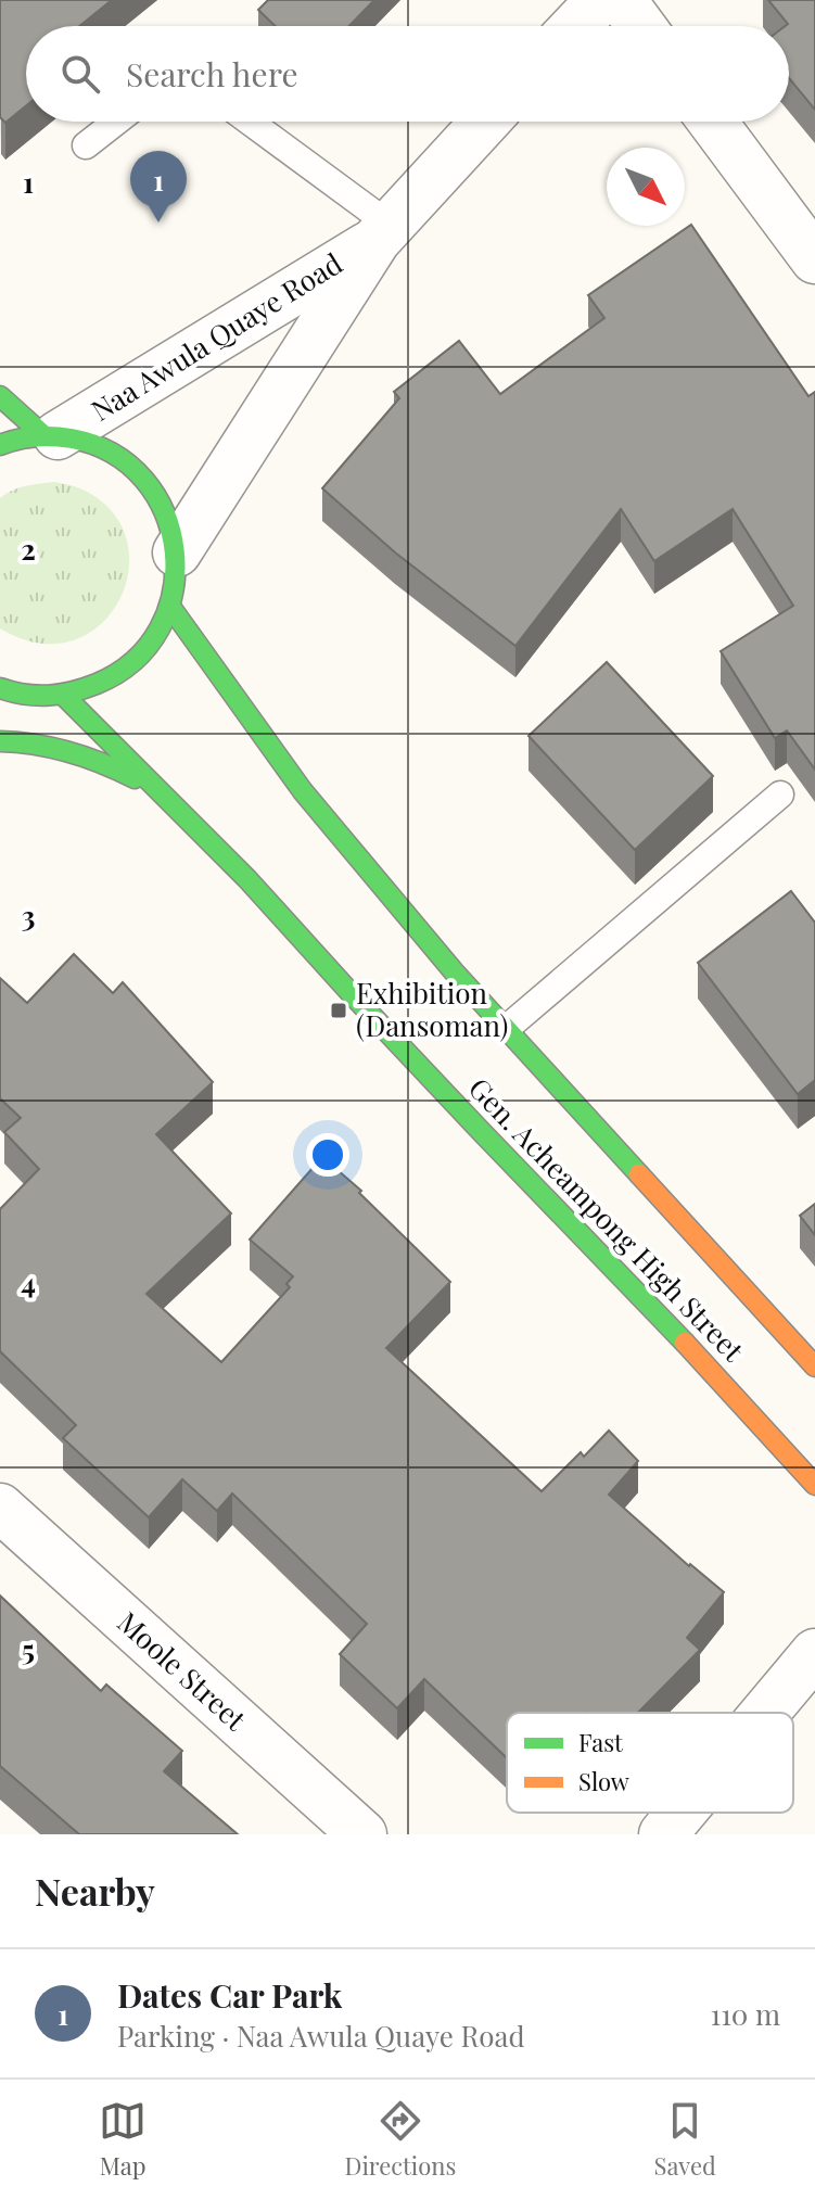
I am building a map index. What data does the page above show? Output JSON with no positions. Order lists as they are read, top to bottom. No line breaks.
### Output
{"streets":{"main road":["Gen. Acheampong High Street"],"street":["Naa Awula Quaye Road","Moole Street"]},"places":{"transit":["Exhibition (Dansoman)"]},"legend":["Fast","Slow"],"north":"bottom right","page":{"search":"Search here","pins":"1","heading":"Nearby","list":[{"mark":"1","name":"Dates Car Park","note":"Parking · Naa Awula Quaye Road","value":"110 m"}],"nav":["Map","Directions","Saved"]},"grid":{"rows":["1","2","3","4","5"]}}
